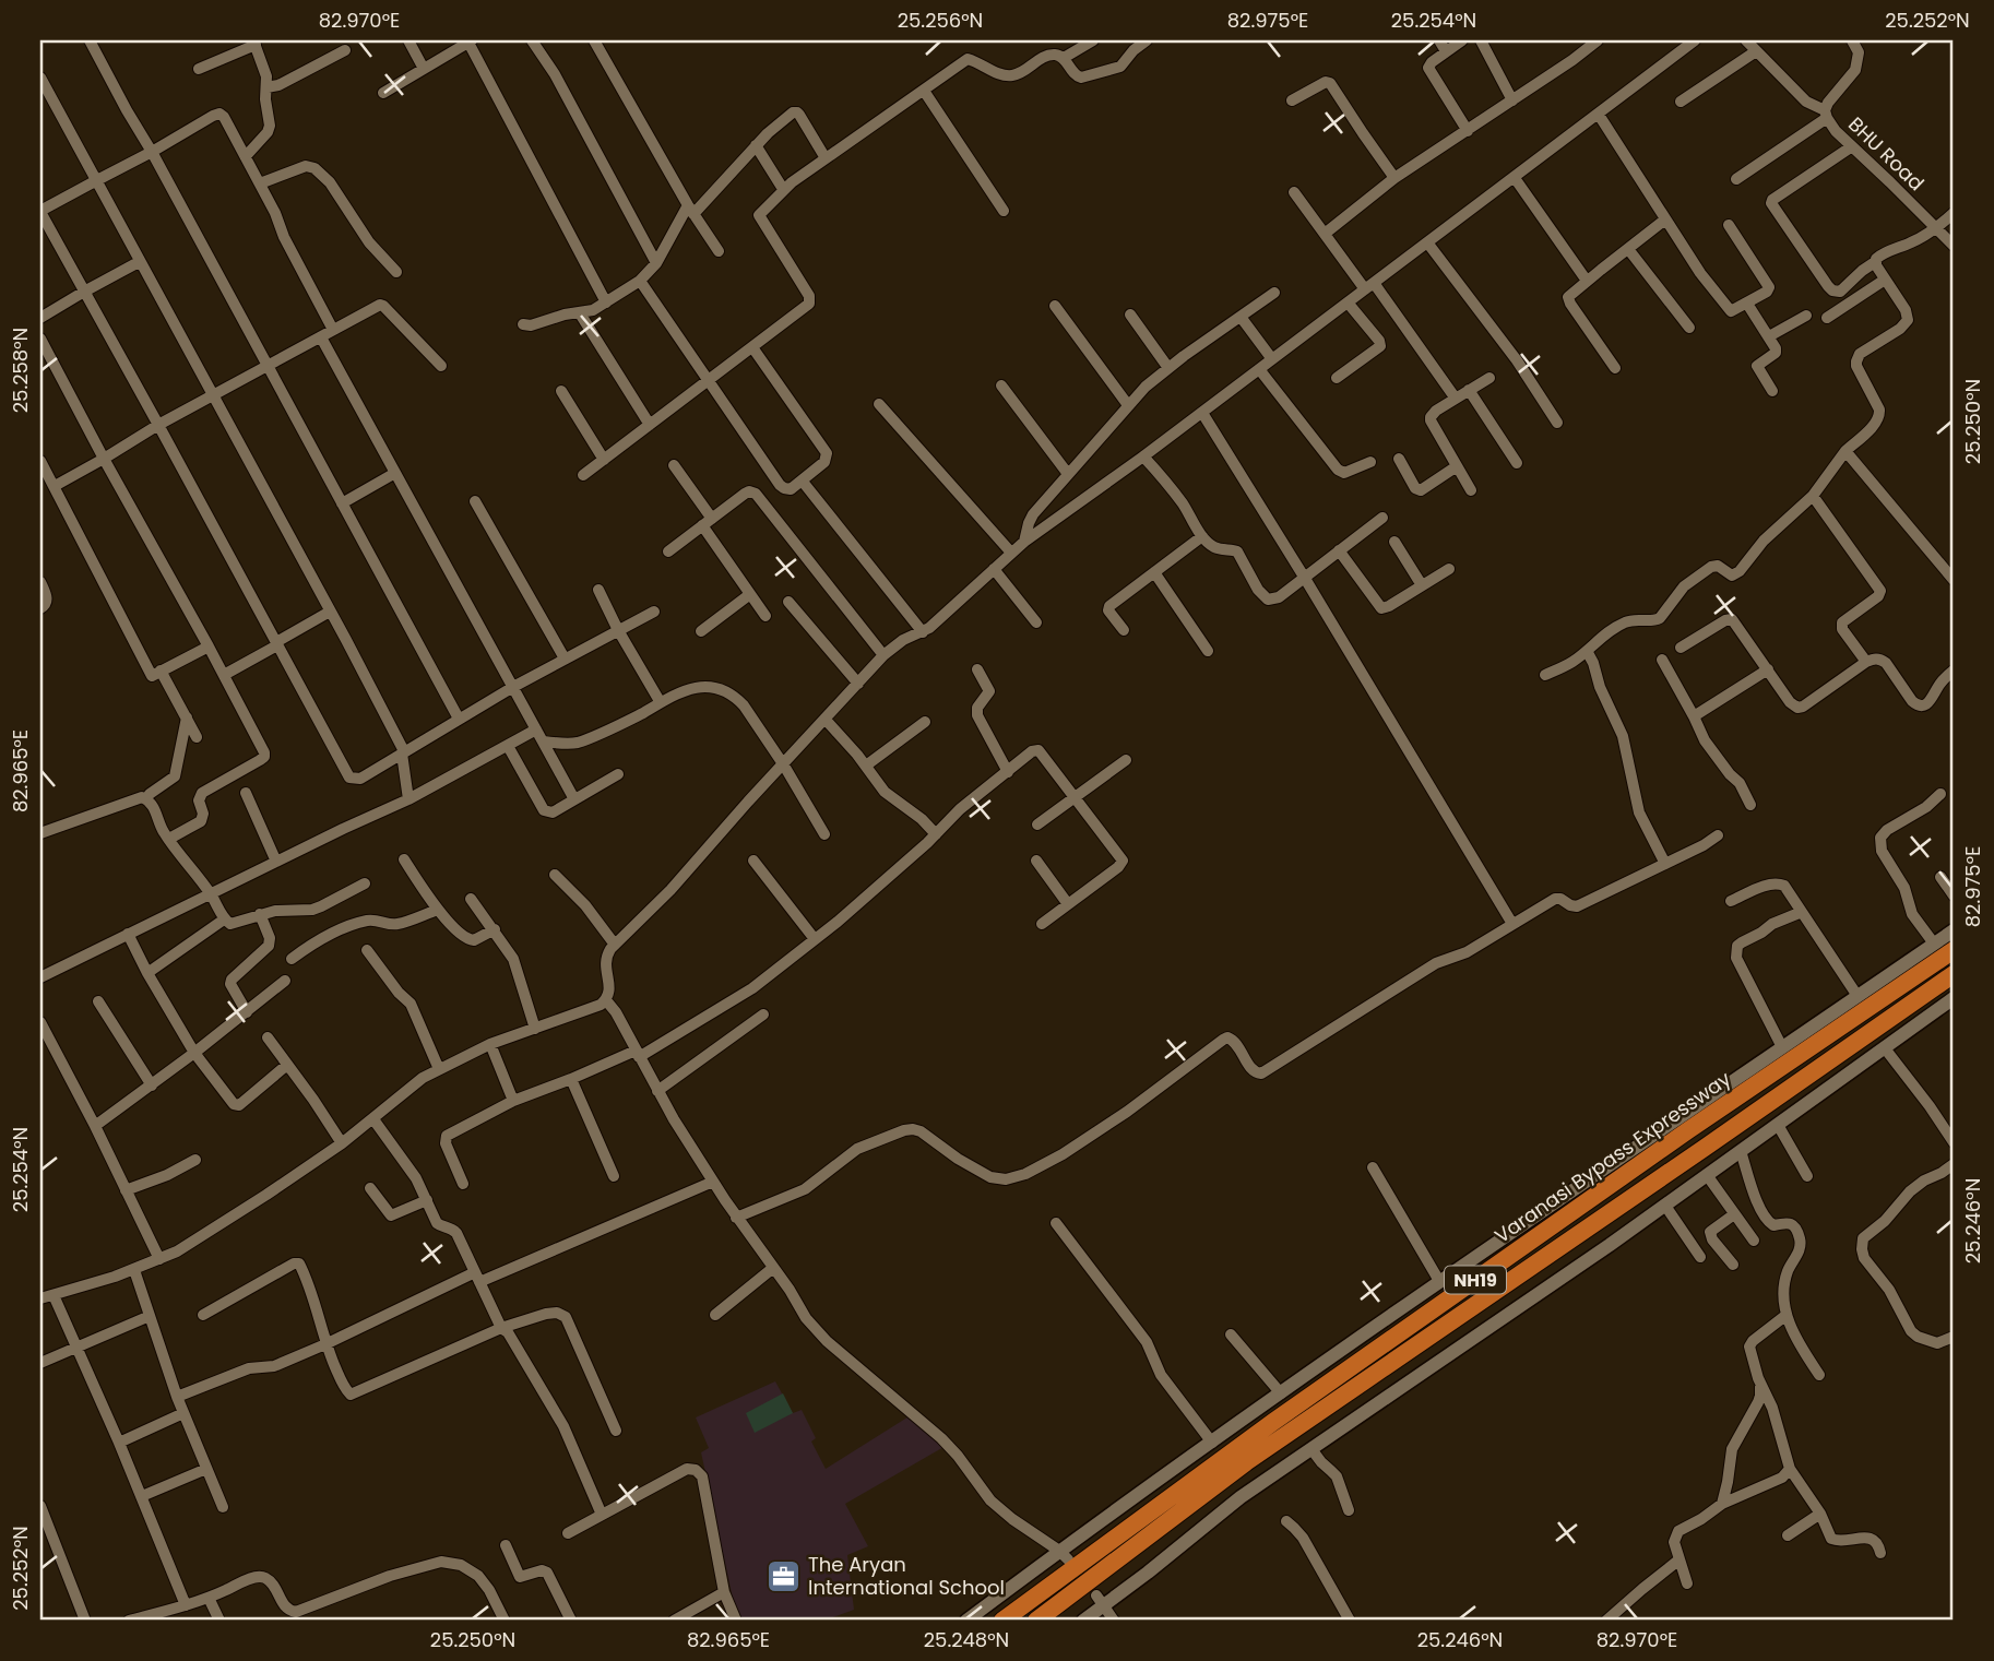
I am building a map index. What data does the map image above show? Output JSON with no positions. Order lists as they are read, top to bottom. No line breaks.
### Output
{"streets":{"highway":["Varanasi Bypass Expressway","NH19"],"street":["BHU Road"]},"places":{"office":["The Aryan International School"]},"coordinates":["82.970°E","25.256°N","82.975°E","25.254°N","25.252°N","25.258°N","25.250°N","82.965°E","25.246°N","25.248°N"]}
